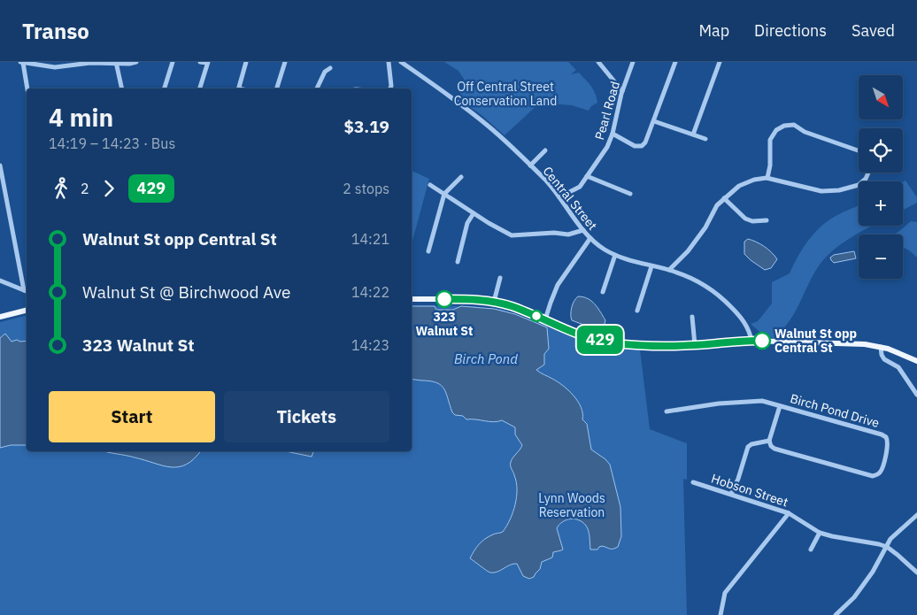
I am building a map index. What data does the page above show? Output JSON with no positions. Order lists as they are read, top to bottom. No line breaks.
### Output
{"streets":{"street":["Pearl Road","Central Street","Birch Pond Drive","Hobson Street"]},"crossings":[["Pearl Road","Central Street"]],"water":["Birch Pond"],"parks":["Off Central Street Conservation Land","Lynn Woods Reservation"],"places":["323 Walnut St","Walnut St opp Central St"],"lines":["bus line 429"],"north":"bottom right","page":{"header":"Transo","nav":["Map","Directions","Saved"],"on_map":"429","map_buttons":["+","−"],"heading":["4 min","14:19 – 14:23 · Bus","$3.19"],"legs":["2","429","2 stops"],"list":[{"name":"Walnut St opp Central St","value":"14:21"},{"name":"Walnut St @ Birchwood Ave","value":"14:22"},{"name":"323 Walnut St","value":"14:23"}],"buttons":["Start","Tickets"]}}
